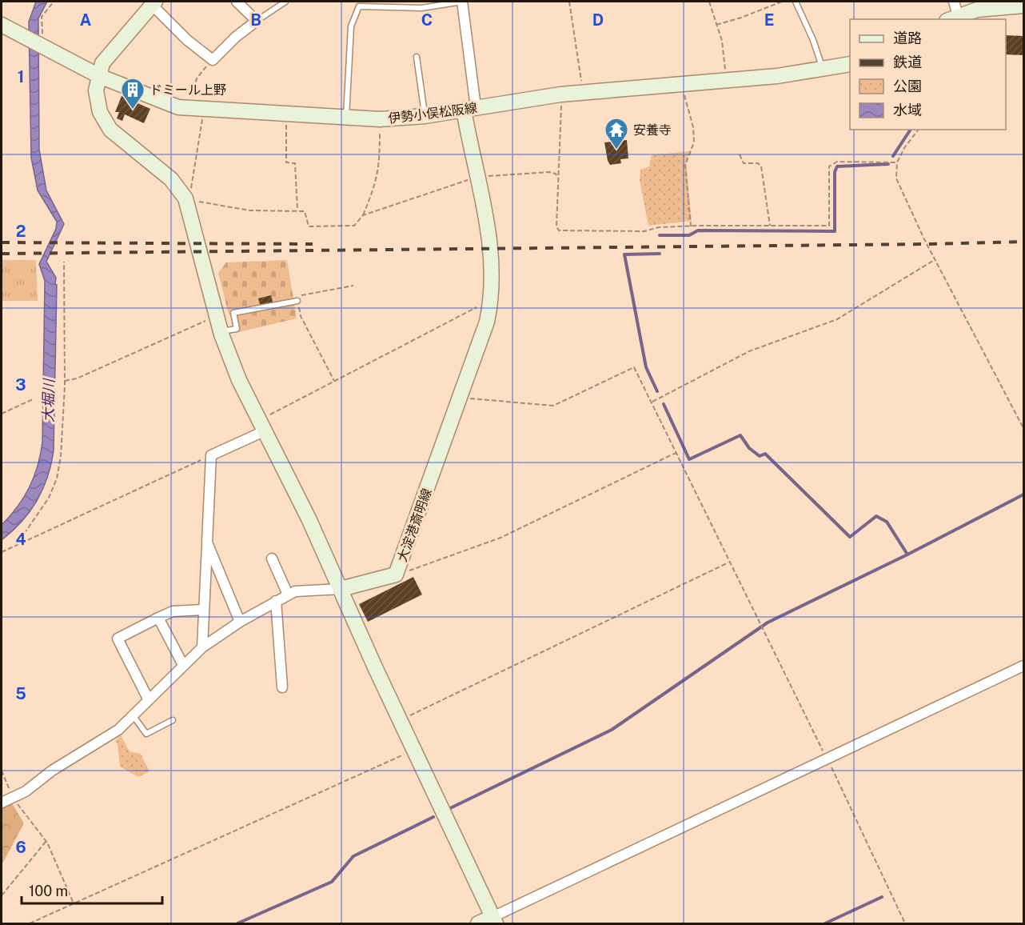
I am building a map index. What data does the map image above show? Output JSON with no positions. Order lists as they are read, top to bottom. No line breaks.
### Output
{"streets":{"main road":["伊勢小俣松阪線","大淀港斎明線"]},"crossings":[["伊勢小俣松阪線","大淀港斎明線"]],"water":["大堀川"],"places":{"building":["ドミール上野"],"temple":["安養寺"]},"legend":["道路","鉄道","公園","水域"],"scale_bar":"100 m","grid":{"columns":["A","B","C","D","E"],"rows":["1","2","3","4","5","6"]}}
